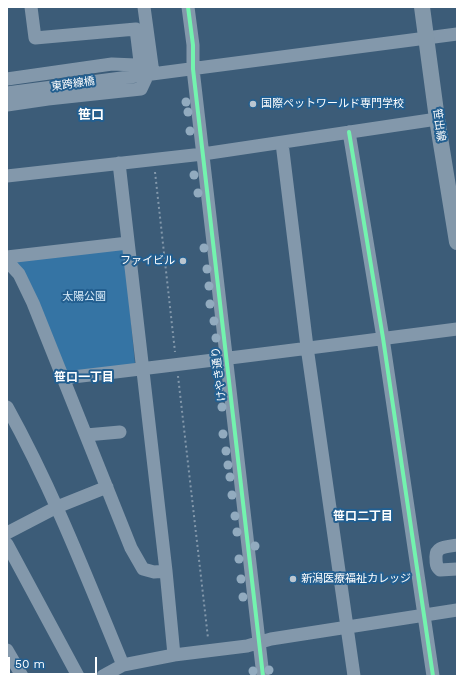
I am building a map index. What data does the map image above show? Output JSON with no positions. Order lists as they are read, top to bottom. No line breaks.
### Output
{"streets":{"main road":["笹出線"],"street":["東跨線橋","けやき通り"]},"crossings":[["東跨線橋","笹出線"],["東跨線橋","けやき通り"]],"districts":["笹口","笹口一丁目","笹口二丁目"],"parks":["太陽公園"],"places":["国際ペットワールド専門学校","ファイビル","新潟医療福祉カレッジ"],"scale_bar":"50 m"}
